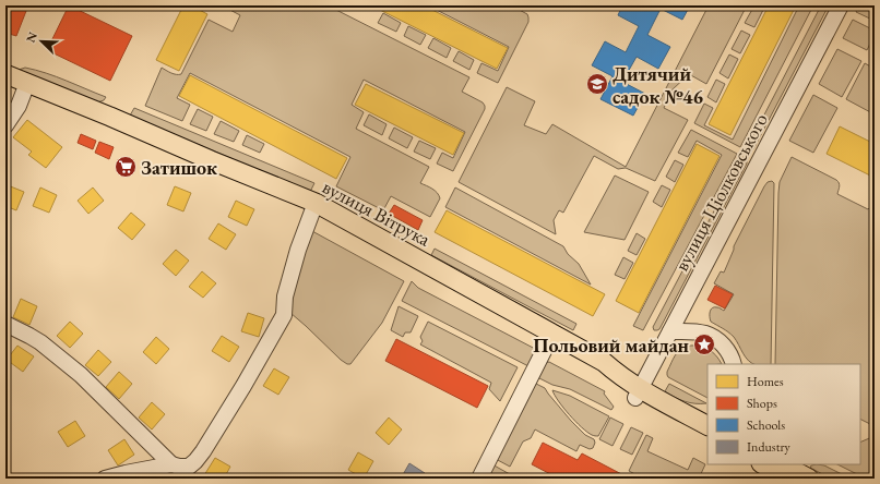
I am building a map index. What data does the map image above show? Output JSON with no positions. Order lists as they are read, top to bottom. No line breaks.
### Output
{"streets":{"main road":["вулиця Вітрука"],"street":["вулиця Ціолковського"]},"crossings":[["вулиця Ціолковського","вулиця Вітрука"]],"places":{"school or university":["Дитячий садок №46"],"supermarket":["Затишок"],"place":["Польовий майдан"]},"legend":["Homes","Shops","Schools","Industry"],"north":"top left"}
